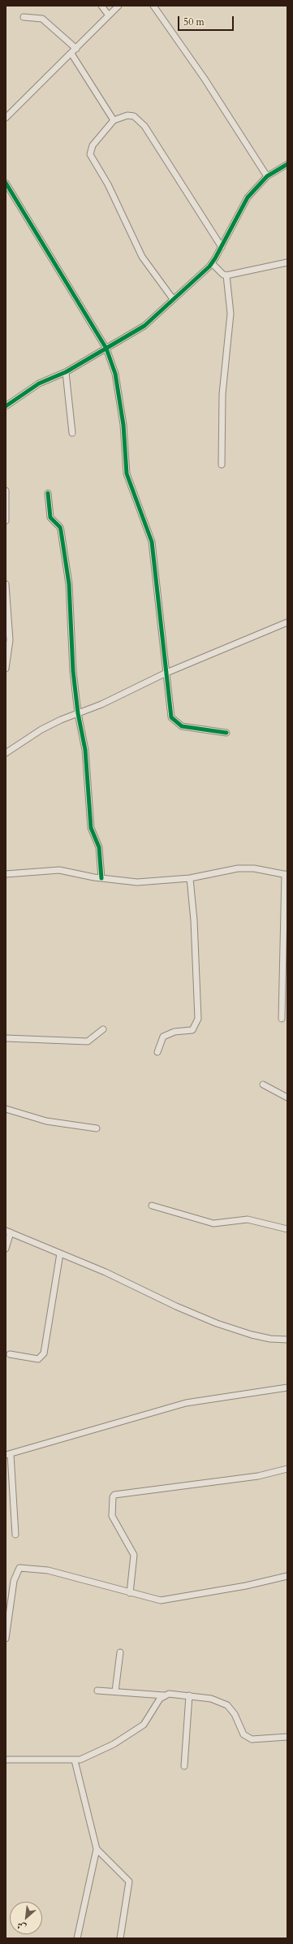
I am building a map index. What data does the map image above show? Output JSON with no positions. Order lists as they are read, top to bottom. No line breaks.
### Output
{"scale_bar":"50 m","north":"bottom left"}
